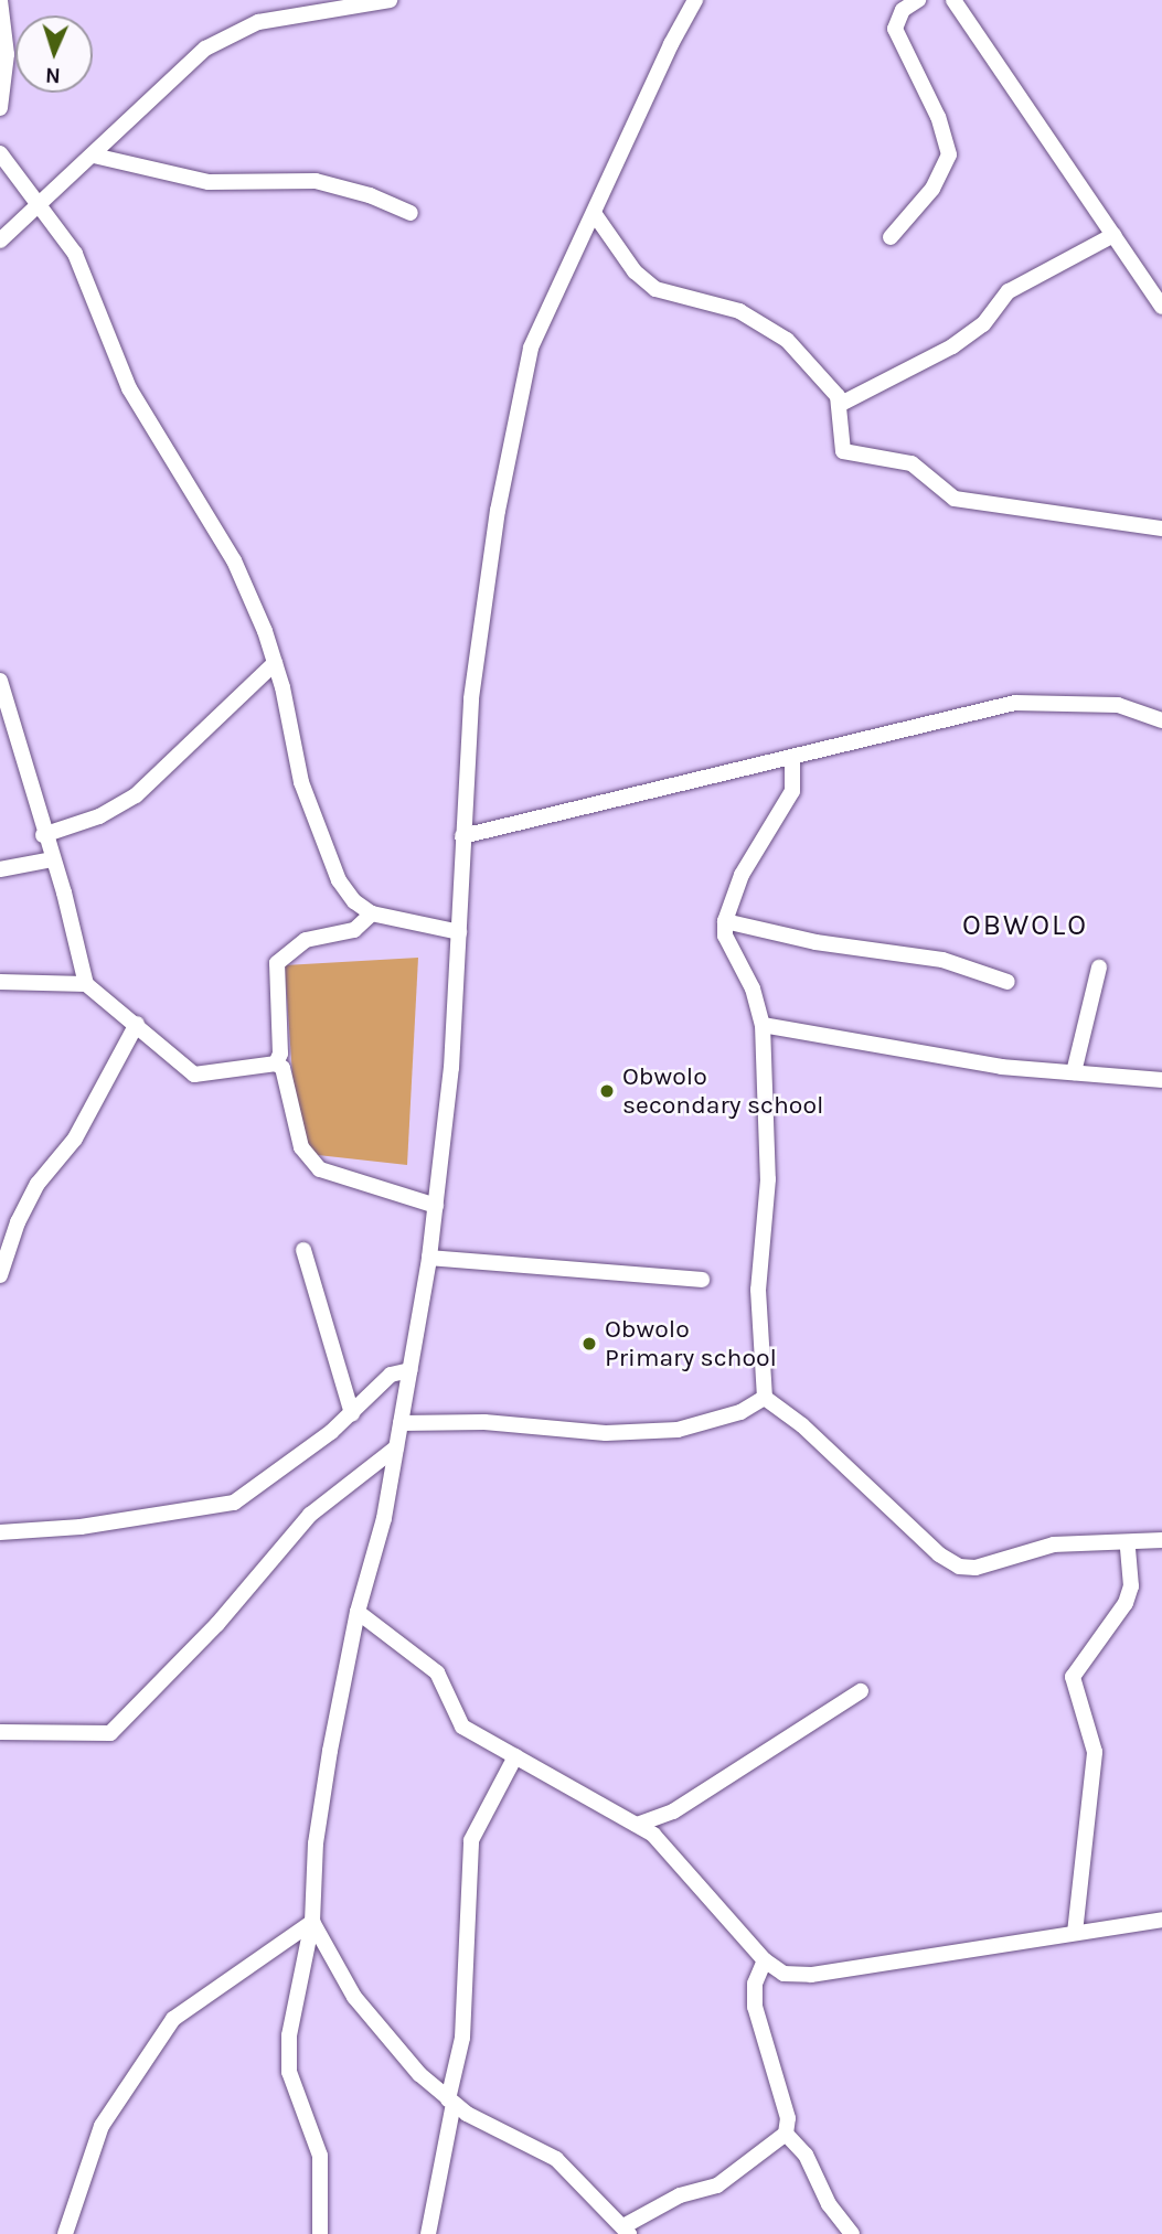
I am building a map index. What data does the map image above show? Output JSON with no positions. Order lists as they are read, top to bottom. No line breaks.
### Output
{"districts":["OBWOLO"],"places":["Obwolo secondary school","Obwolo Primary school"],"north":"bottom"}
